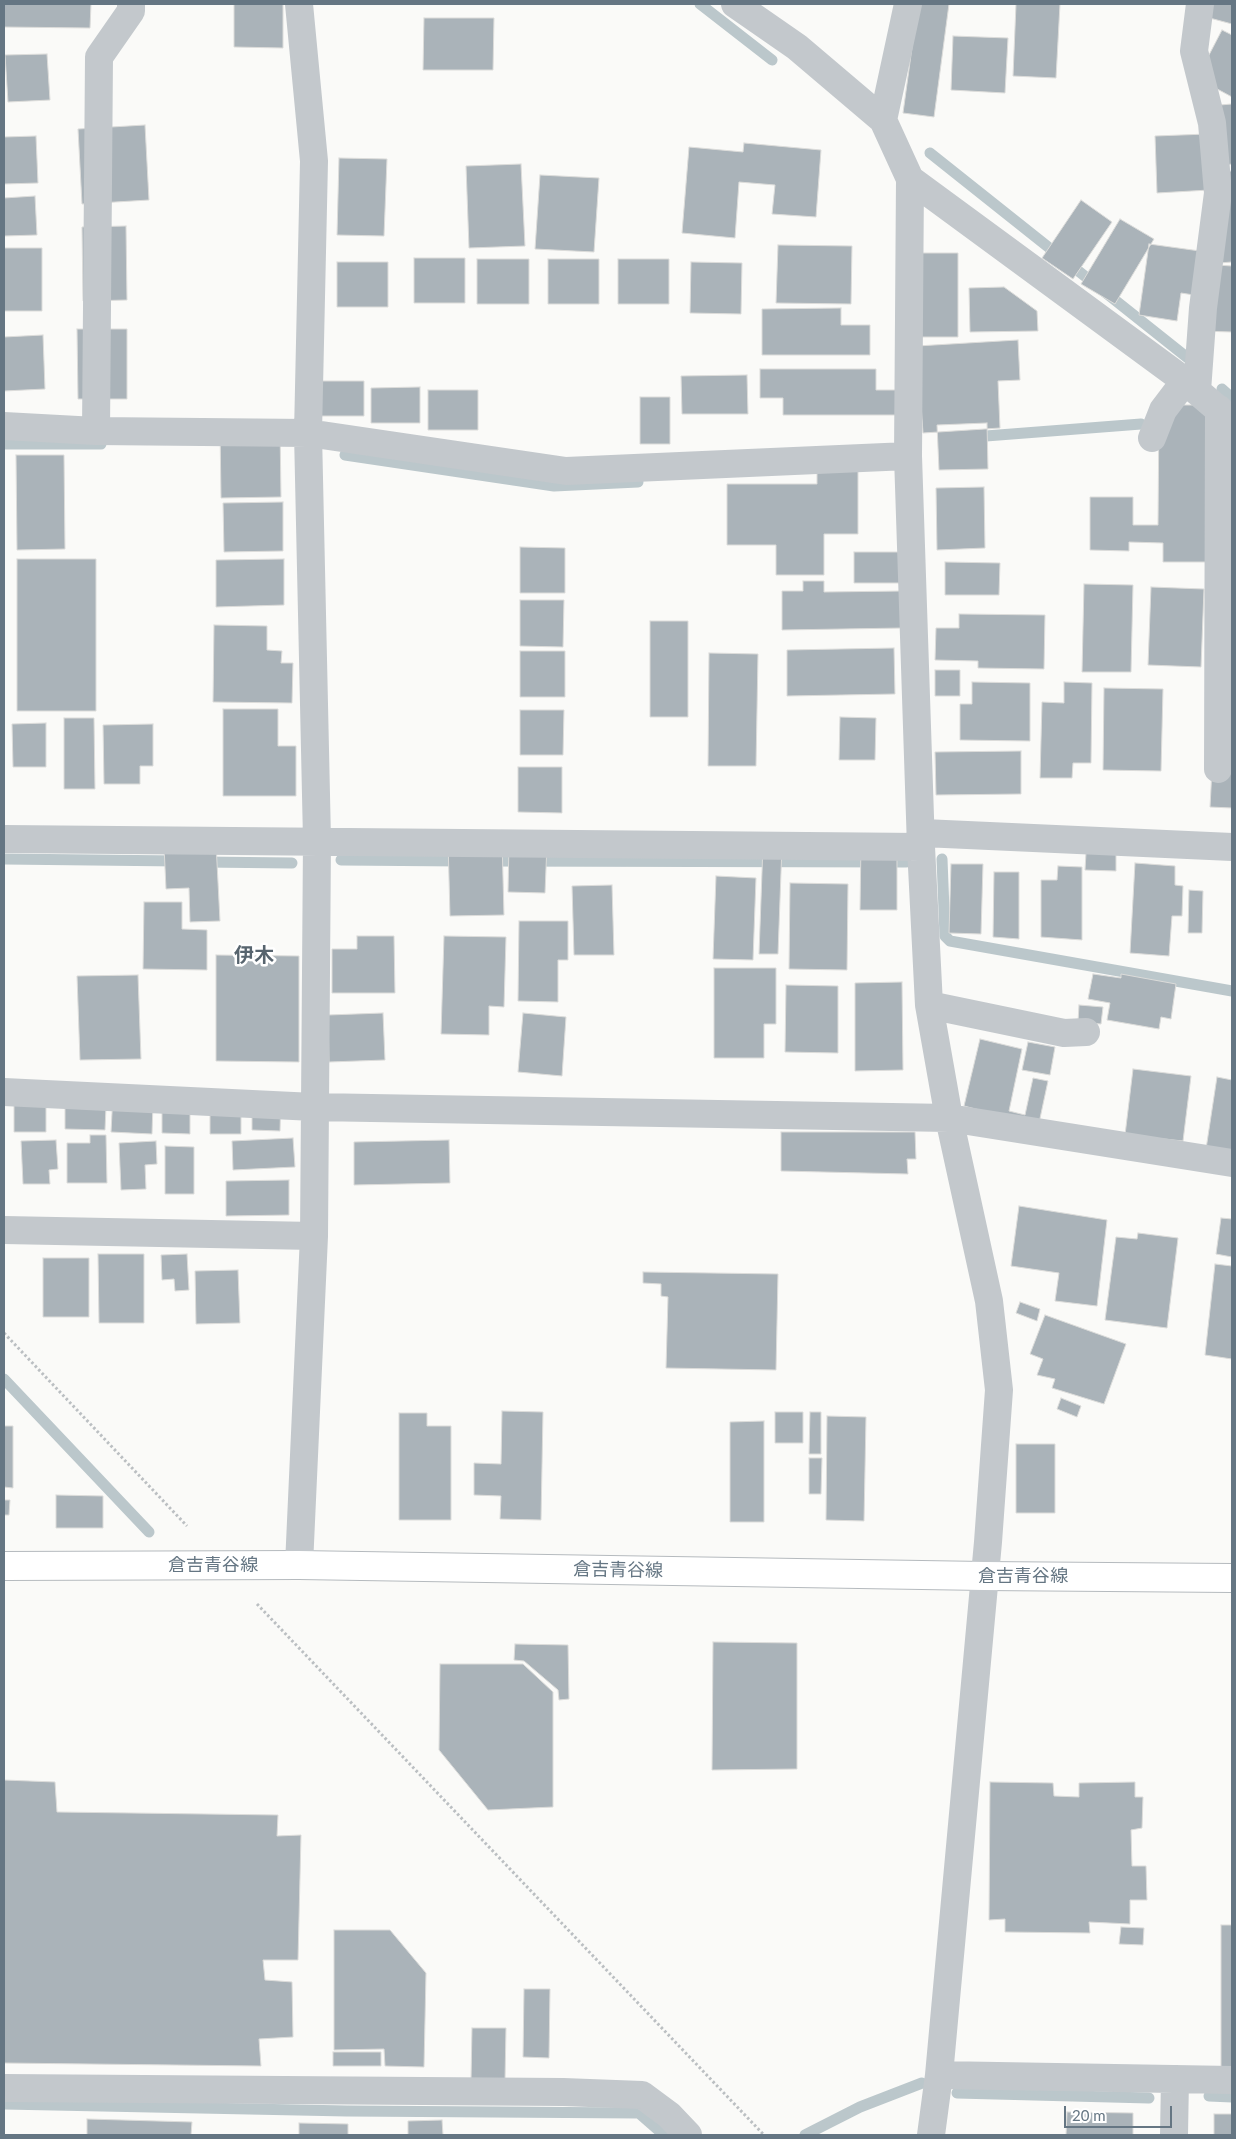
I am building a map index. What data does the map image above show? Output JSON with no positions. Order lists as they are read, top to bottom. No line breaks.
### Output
{"streets":{"main road":["倉吉青谷線"]},"districts":["伊木"],"scale_bar":"20 m"}
